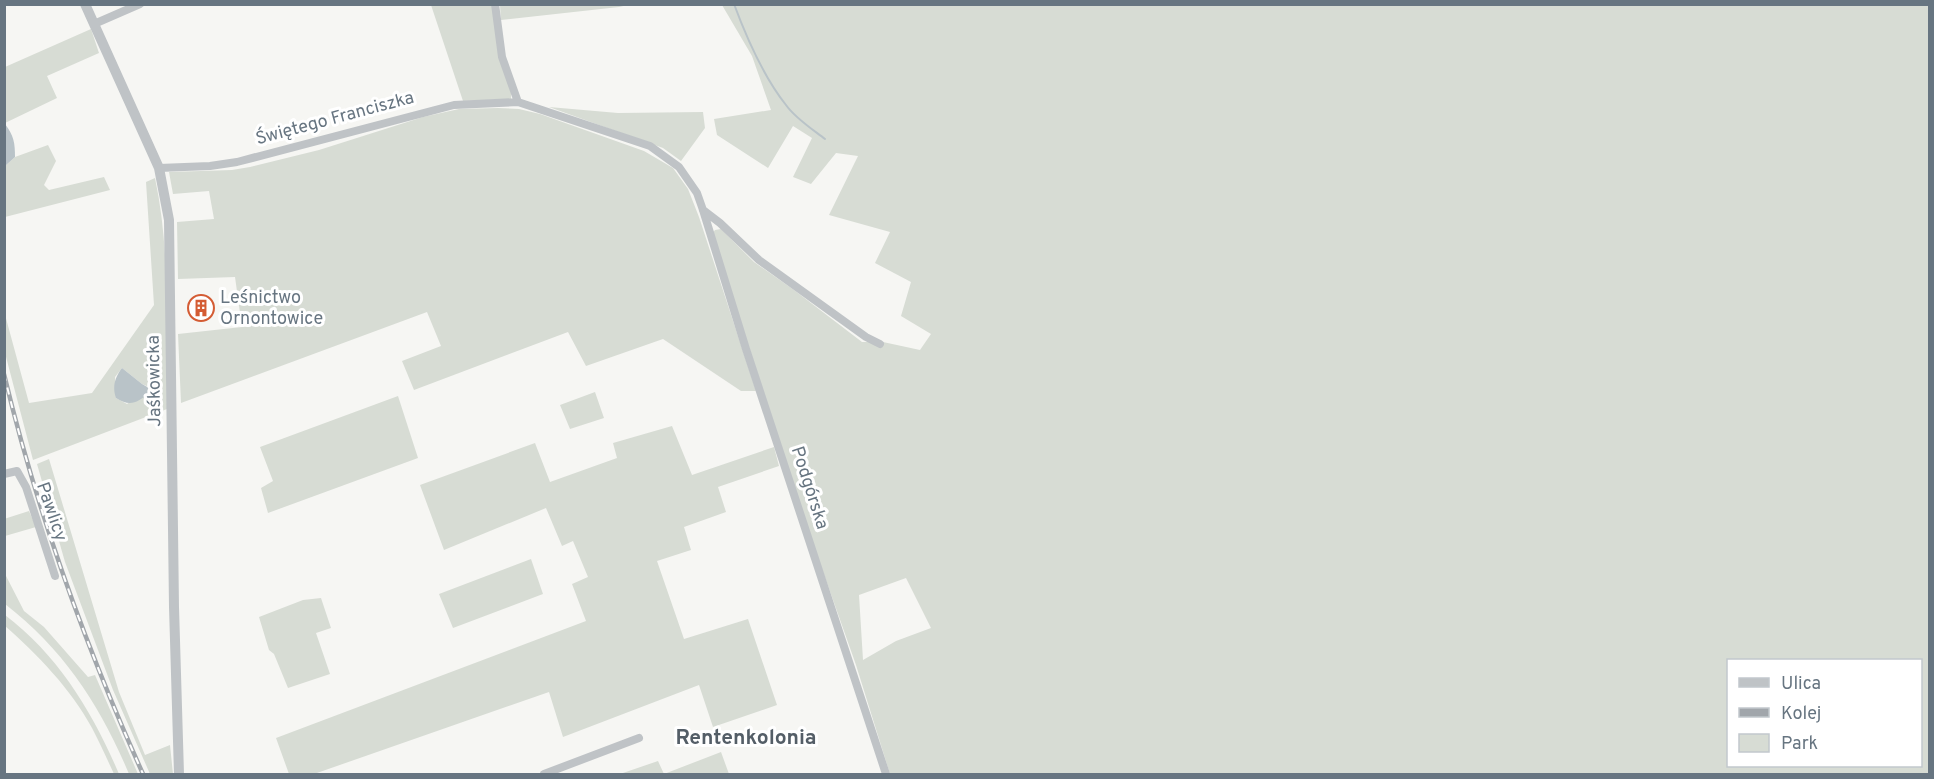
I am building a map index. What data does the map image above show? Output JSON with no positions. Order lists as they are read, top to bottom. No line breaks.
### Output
{"streets":{"street":["Świętego Franciszka","Jaśkowicka","Podgórska","Pawlicy"]},"crossings":[["Świętego Franciszka","Jaśkowicka"],["Świętego Franciszka","Podgórska"]],"districts":["Rentenkolonia"],"places":{"building":["Leśnictwo Ornontowice"]},"legend":["Ulica","Kolej","Park"]}
